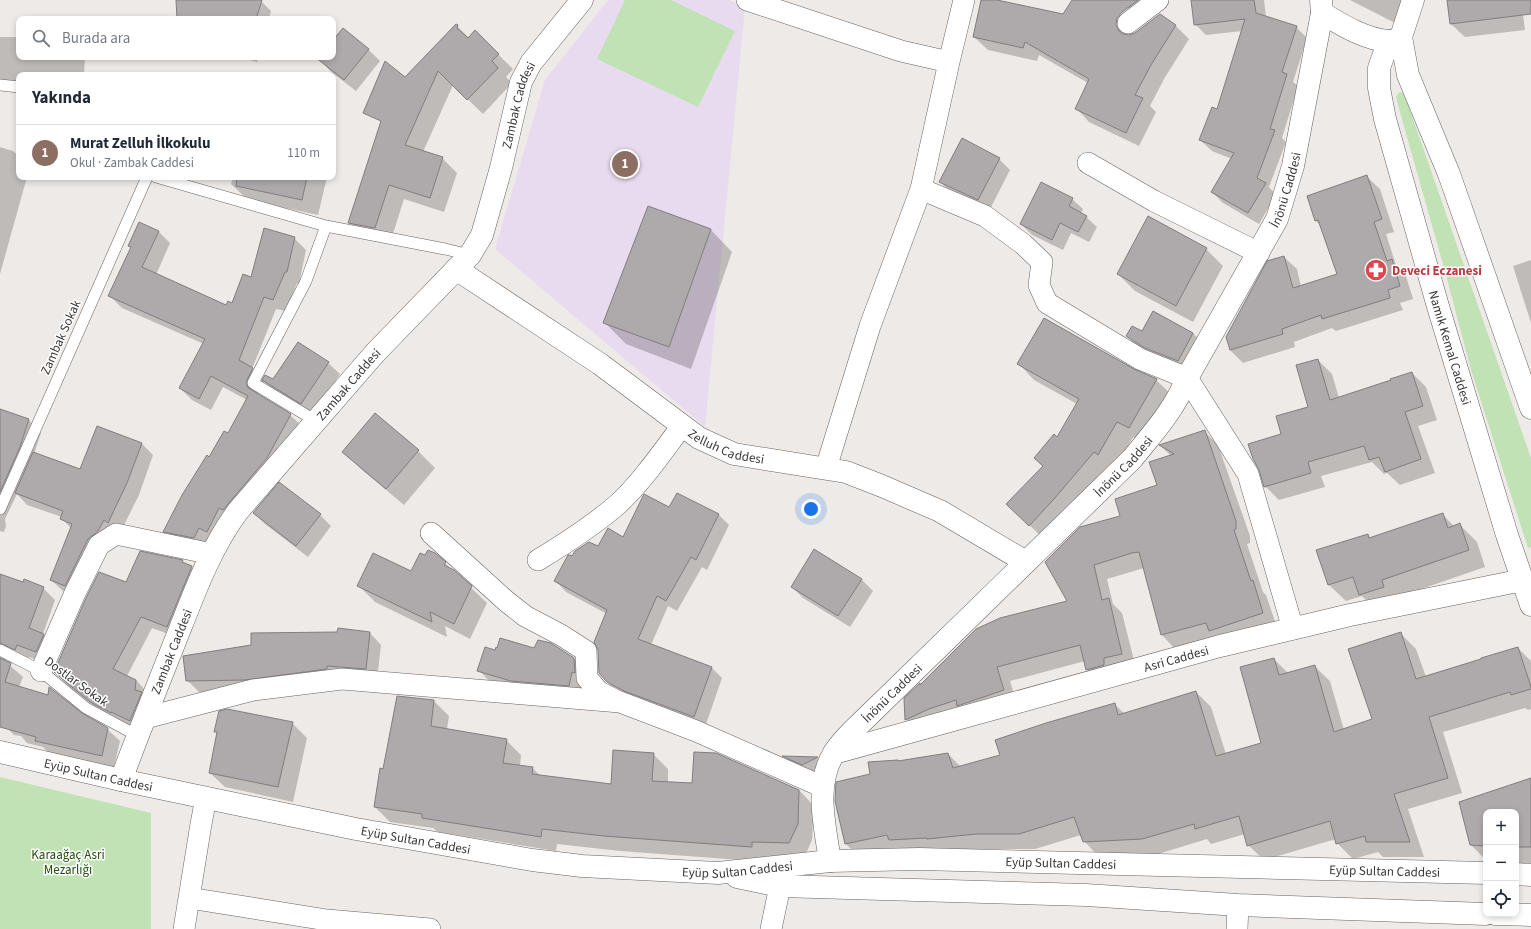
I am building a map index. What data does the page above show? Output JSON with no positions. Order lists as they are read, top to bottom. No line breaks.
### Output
{"streets":{"street":["Zambak Caddesi","İnönü Caddesi","Namık Kemal Caddesi","Zelluh Caddesi","Asri Caddesi","Eyüp Sultan Caddesi"],"lane":["Zambak Sokak","Dostlar Sokak"]},"crossings":[["Zambak Caddesi","Zelluh Caddesi"],["Zambak Caddesi","Dostlar Sokak"],["Zambak Caddesi","Eyüp Sultan Caddesi"],["İnönü Caddesi","Zelluh Caddesi"],["İnönü Caddesi","Asri Caddesi"],["İnönü Caddesi","Eyüp Sultan Caddesi"],["Namık Kemal Caddesi","Asri Caddesi"]],"parks":["Karaağaç Asri Mezarlığı"],"places":{"pharmacy":["Deveci Eczanesi"]},"page":{"search":"Burada ara","heading":"Yakında","list":[{"mark":"1","name":"Murat Zelluh İlkokulu","note":"Okul · Zambak Caddesi","value":"110 m"}],"pins":"1","map_buttons":["+","−"]}}
